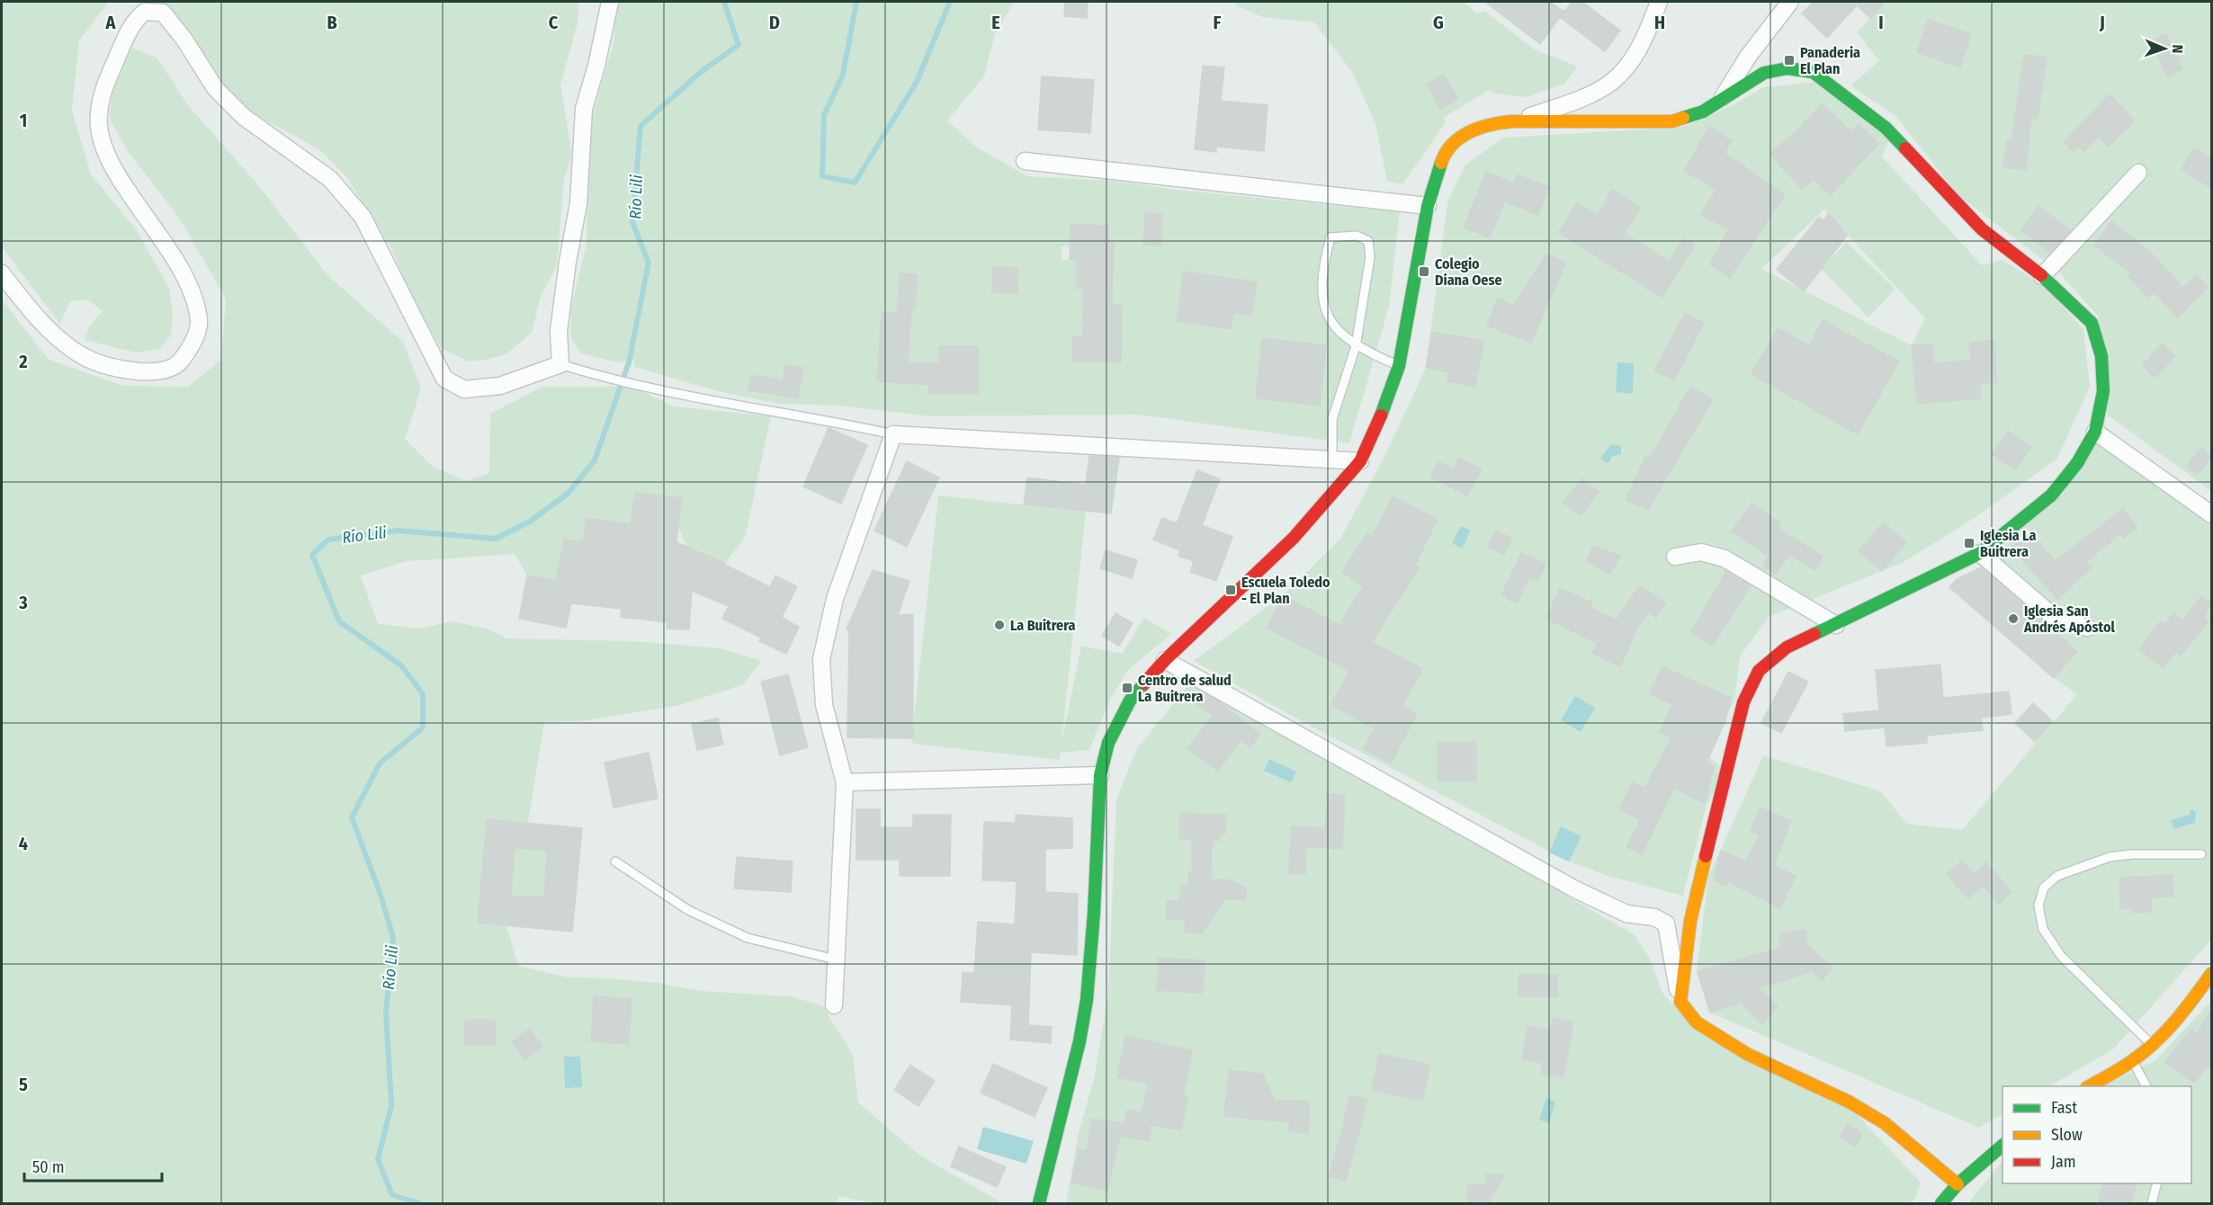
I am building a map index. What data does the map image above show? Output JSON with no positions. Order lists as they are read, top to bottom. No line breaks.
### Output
{"water":["Río Lili"],"places":{"transit":["Panaderia El Plan","Colegio Diana Oese","Iglesia La Buitrera","Escuela Toledo - El Plan","Centro de salud La Buitrera"],"other":["Iglesia San Andrés Apóstol","La Buitrera"]},"legend":["Fast","Slow","Jam"],"scale_bar":"50 m","north":"right","grid":{"columns":["A","B","C","D","E","F","G","H","I","J"],"rows":["1","2","3","4","5"]}}
